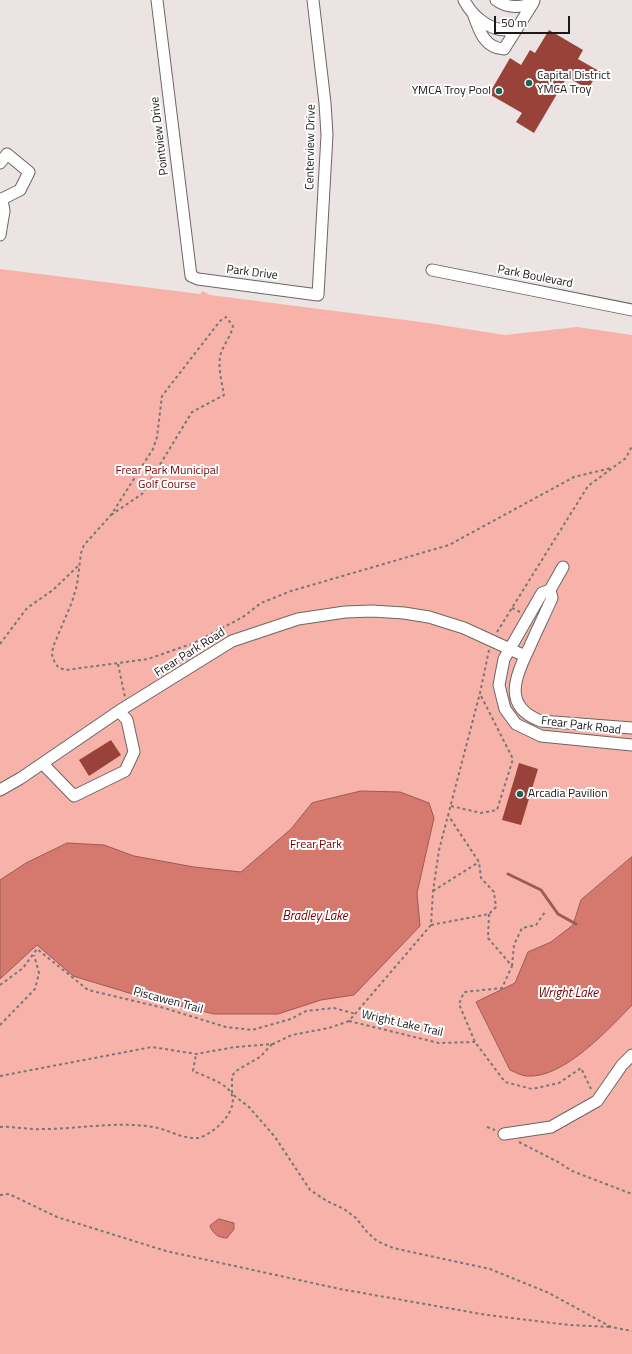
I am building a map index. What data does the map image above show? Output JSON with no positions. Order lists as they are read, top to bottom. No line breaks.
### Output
{"streets":{"street":["Pointview Drive","Centerview Drive","Park Drive","Park Boulevard","Frear Park Road"],"path":["Piscawen Trail","Wright Lake Trail"]},"crossings":[["Pointview Drive","Park Drive"],["Centerview Drive","Park Drive"]],"water":["Bradley Lake","Wright Lake"],"parks":["Frear Park Municipal Golf Course","Frear Park"],"places":["Capital District YMCA Troy","YMCA Troy Pool","Arcadia Pavilion"],"scale_bar":"50 m"}
